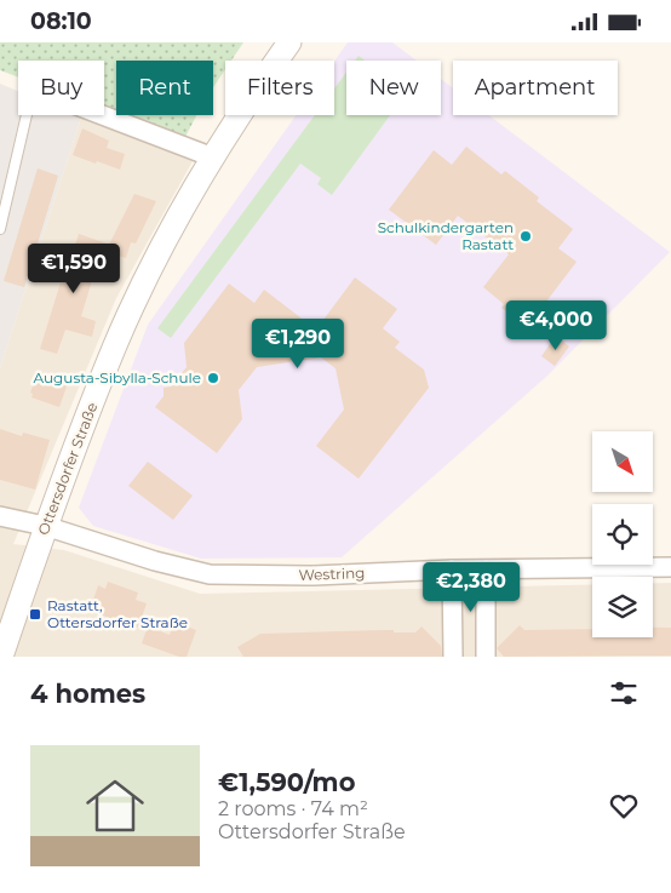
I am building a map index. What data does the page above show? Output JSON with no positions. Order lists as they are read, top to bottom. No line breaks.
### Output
{"streets":{"street":["Ottersdorfer Straße","Westring"]},"crossings":[["Ottersdorfer Straße","Westring"]],"places":{"other":["Schulkindergarten Rastatt","Augusta-Sibylla-Schule"],"transit":["Rastatt, Ottersdorfer Straße"]},"north":"bottom right","page":{"status":"08:10","chip":["Buy","Rent","Filters","New","Apartment"],"price":["€1,590","€4,000","€1,290","€2,380"],"heading":"4 homes","list":[{"name":"€1,590/mo","note":"2 rooms · 74 m² · Ottersdorfer Straße"}]}}
